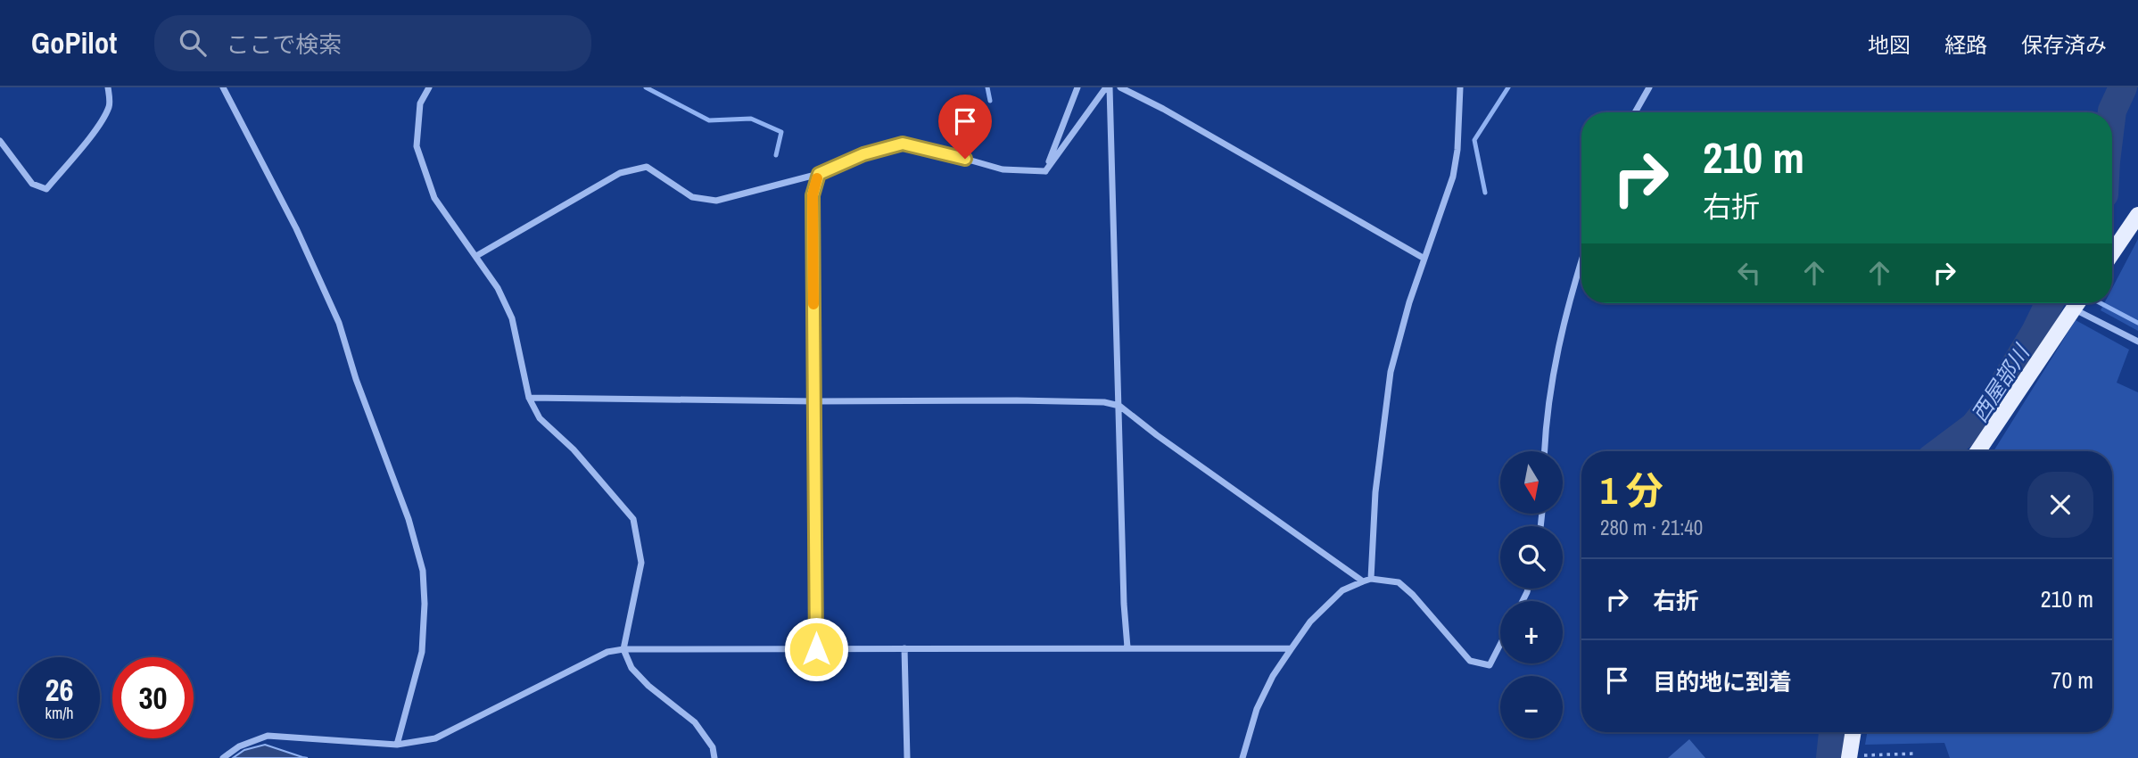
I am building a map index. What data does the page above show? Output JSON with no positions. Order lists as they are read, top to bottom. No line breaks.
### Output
{"water":["西屋部川"],"north":"bottom","page":{"header":"GoPilot","search":"ここで検索","nav":["地図","経路","保存済み"],"turn":["210 m","右折"],"map_buttons":["+","−"],"heading":["1 分","280 m · 21:40"],"list":[{"name":"右折","value":"210 m"},{"name":"目的地に到着","value":"70 m"}],"speed":"26 km/h","limit":"30"}}
